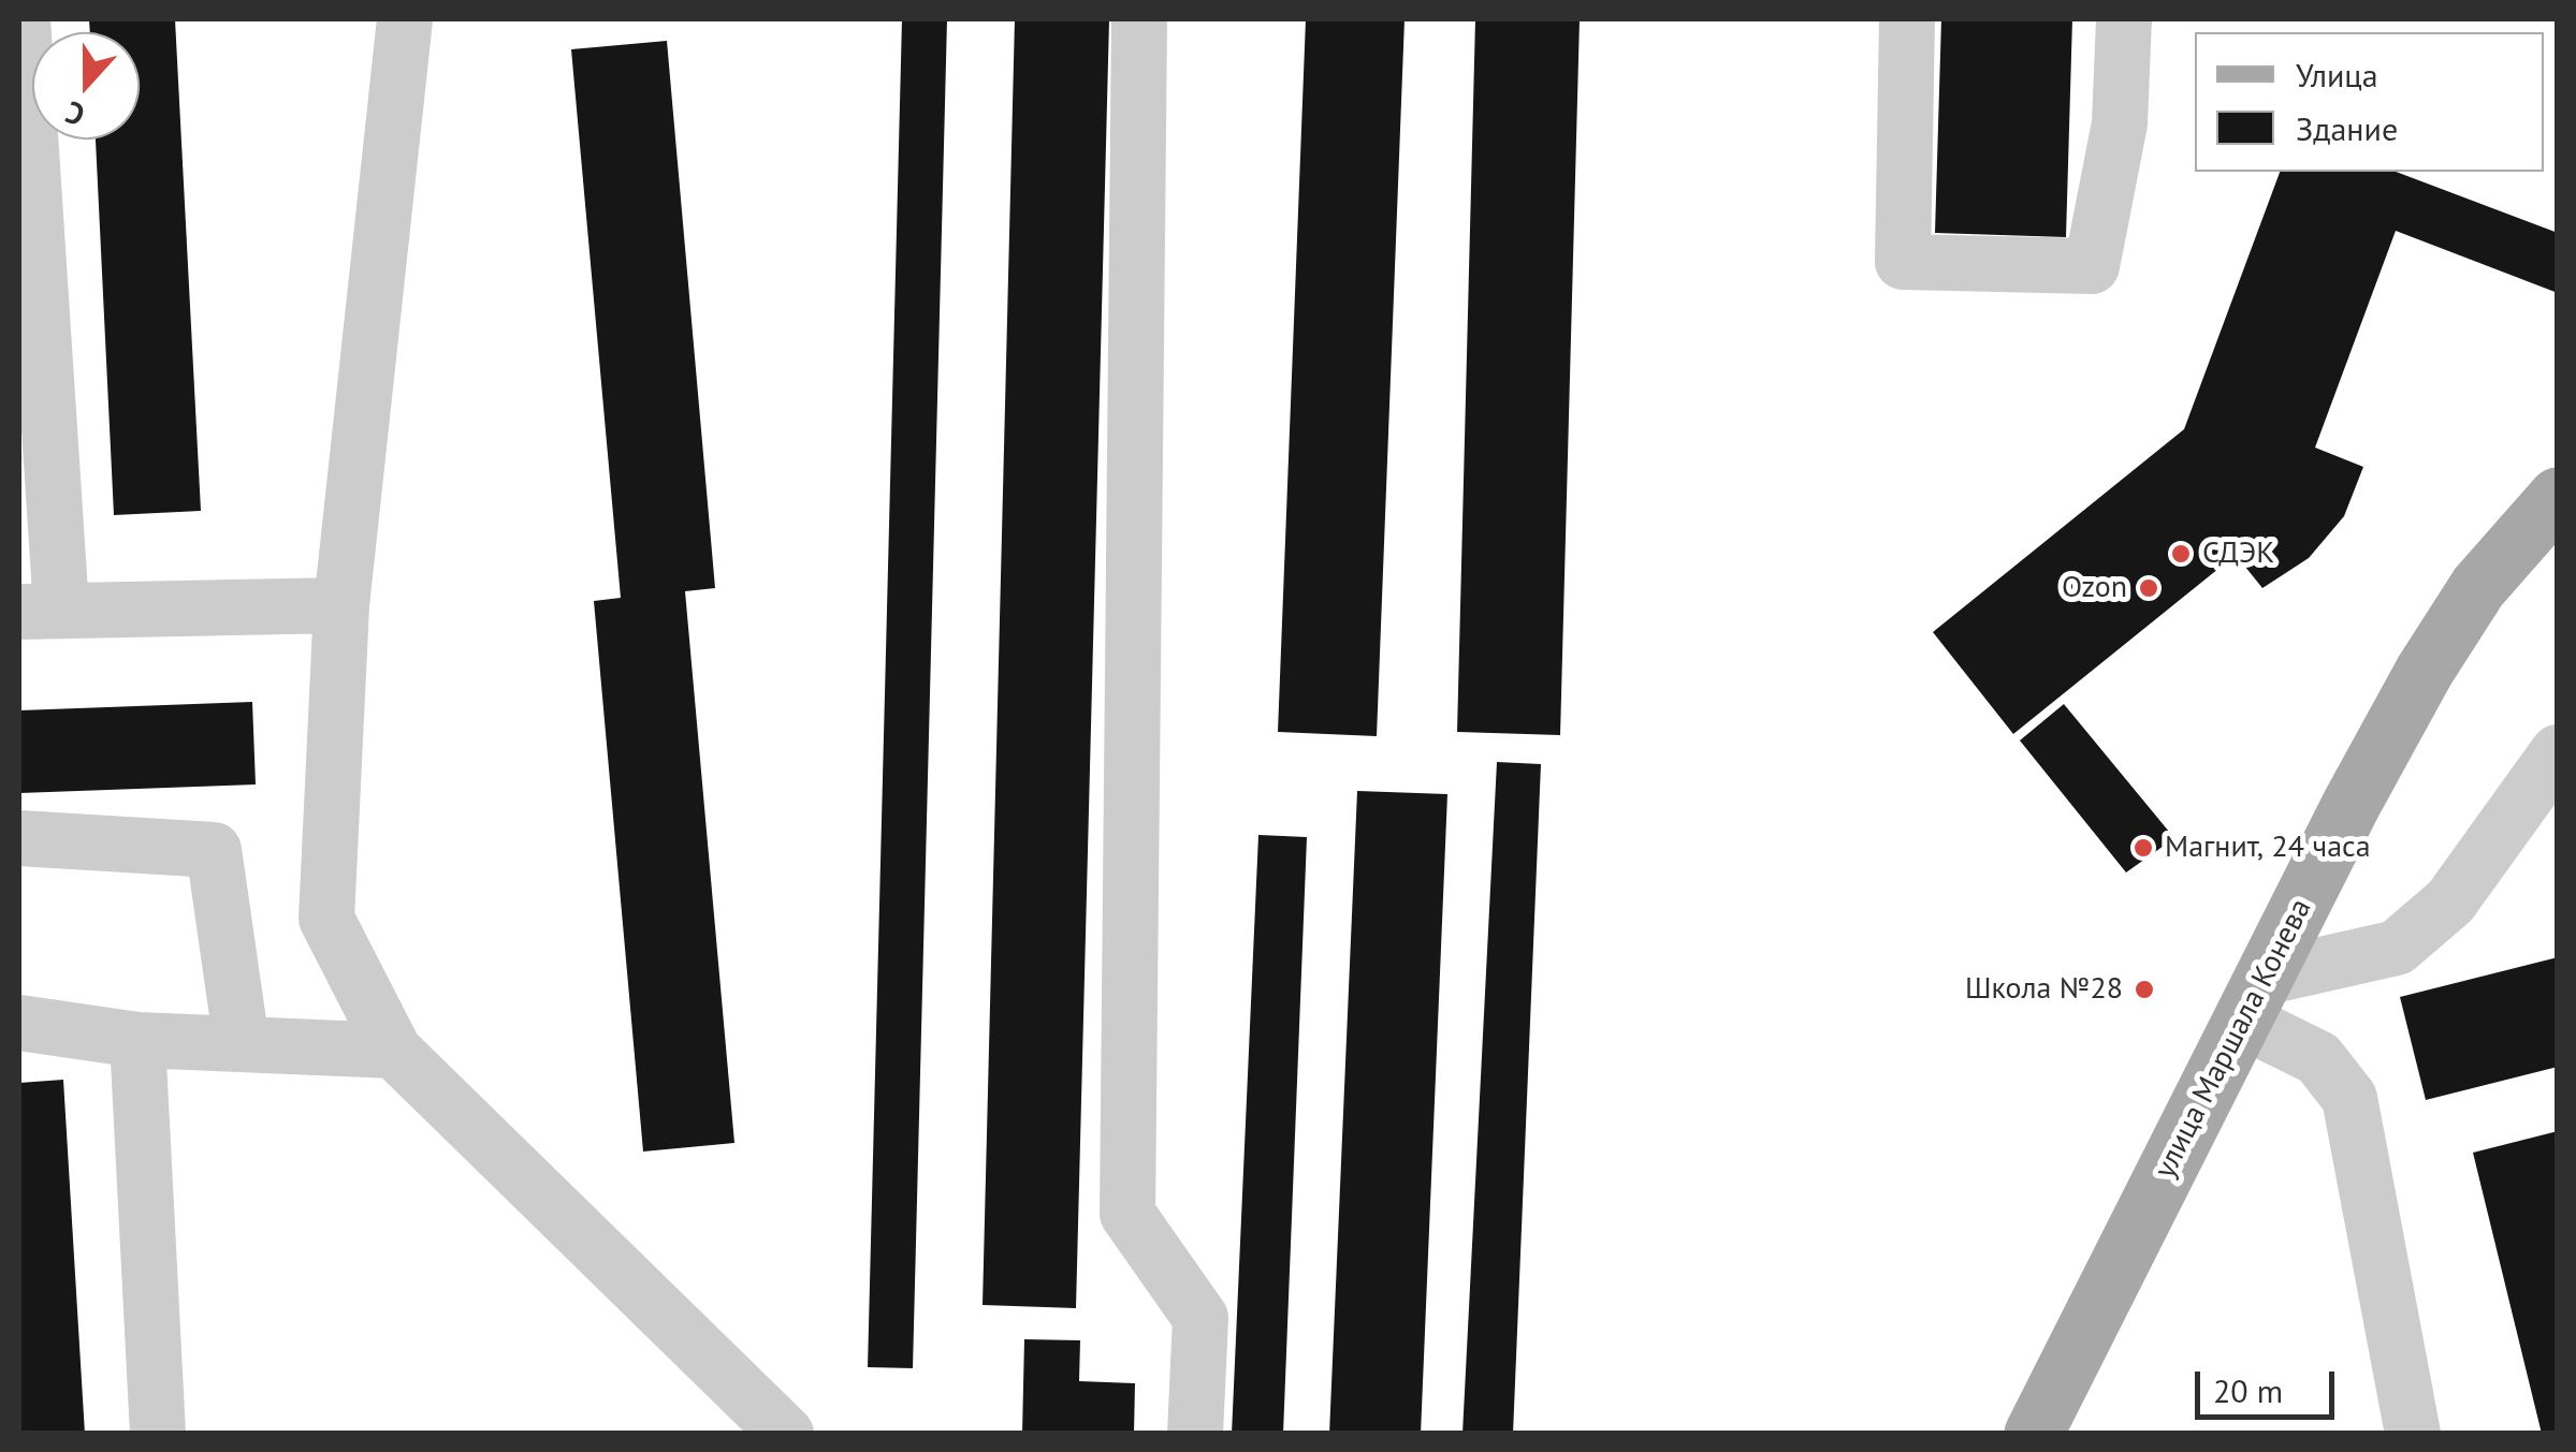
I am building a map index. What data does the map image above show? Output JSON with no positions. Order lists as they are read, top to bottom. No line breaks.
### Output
{"streets":{"main road":["улица Маршала Конева"]},"places":["СДЭК","Ozon","Магнит, 24 часа","Школа №28"],"legend":["Улица","Здание"],"scale_bar":"20 m","north":"bottom"}
